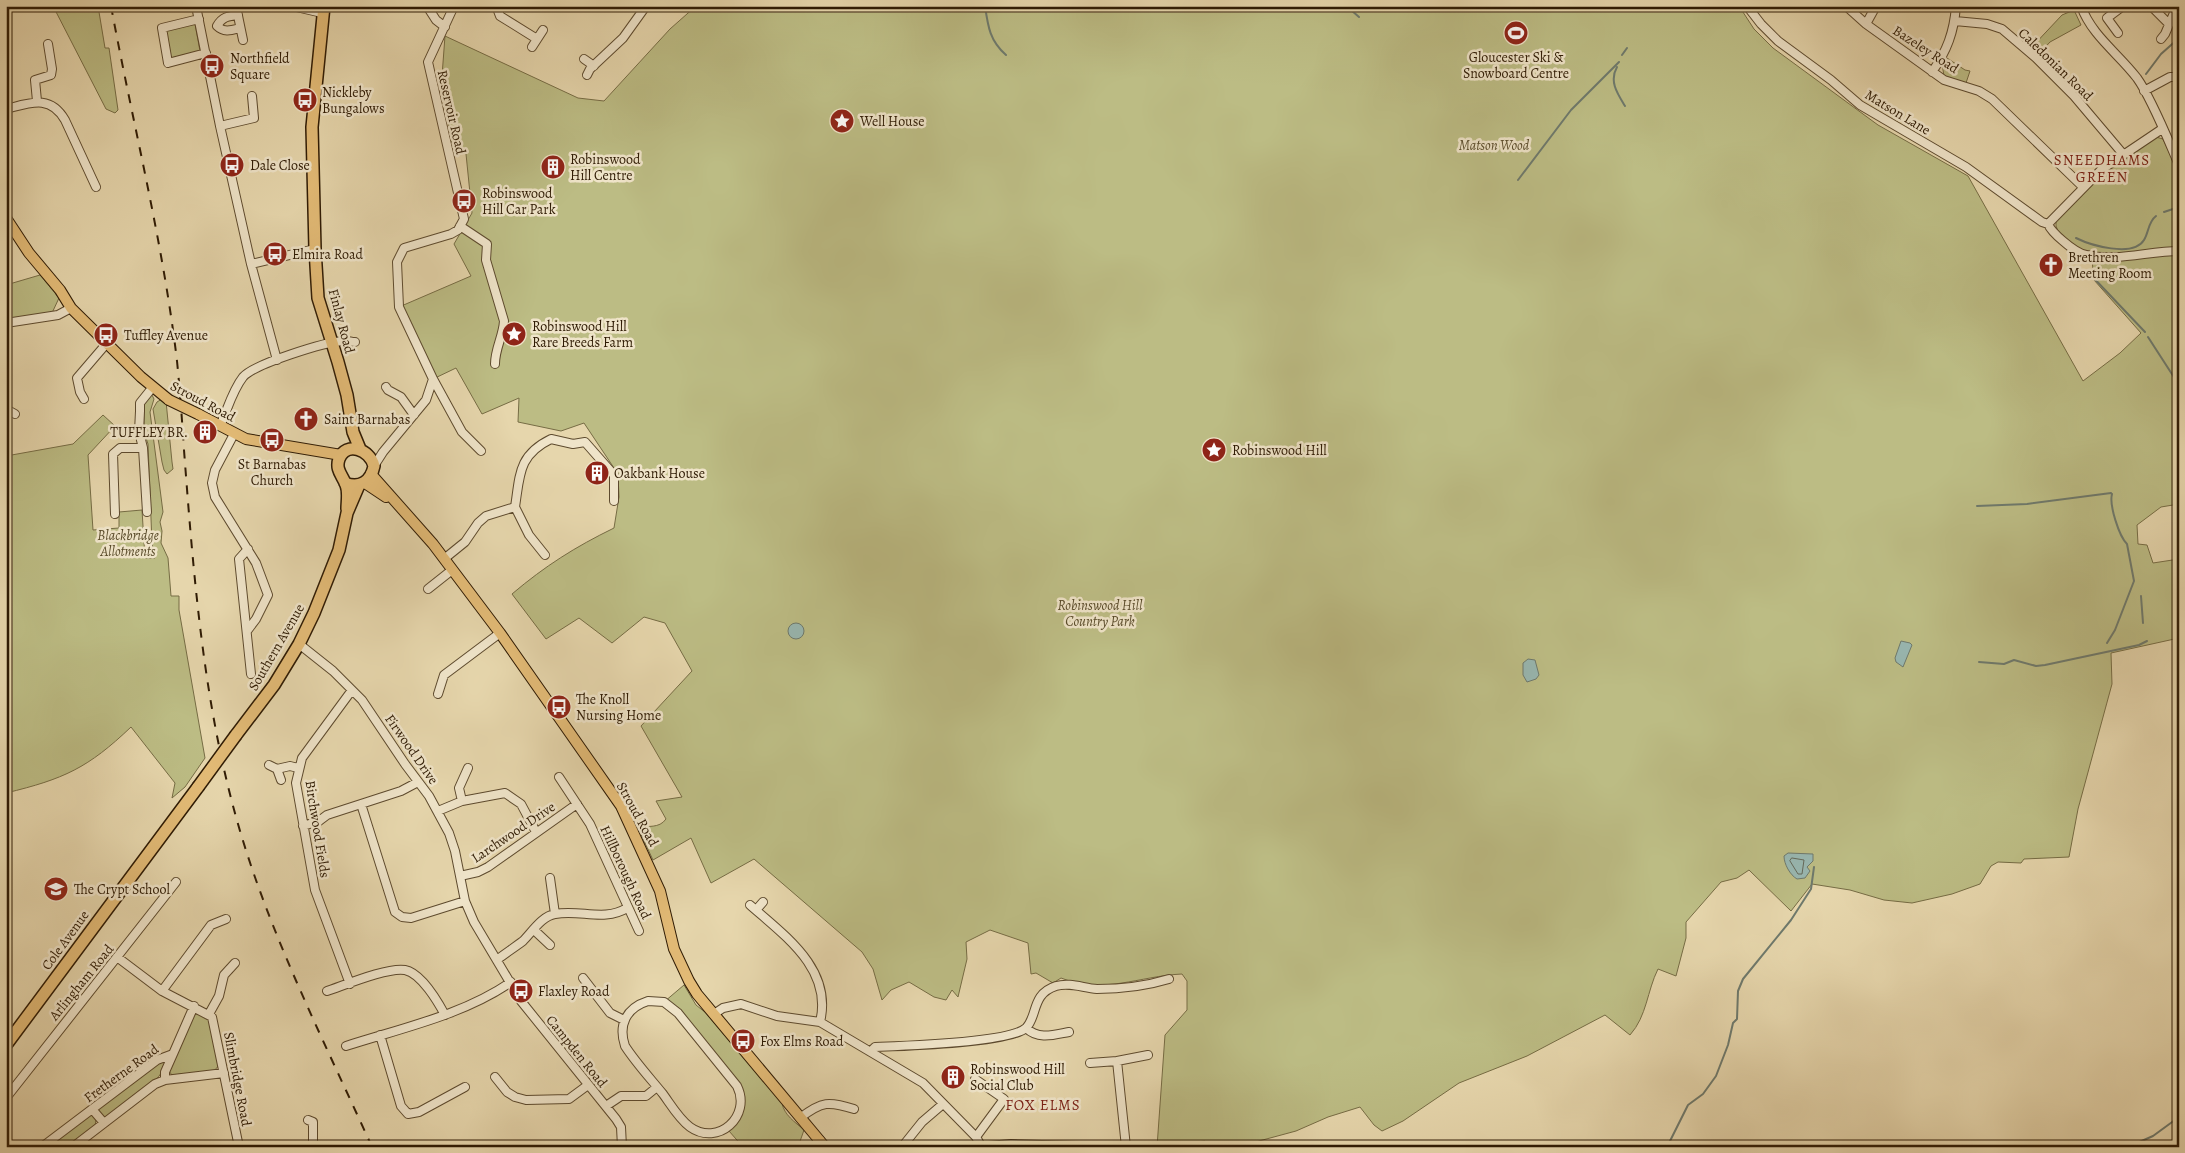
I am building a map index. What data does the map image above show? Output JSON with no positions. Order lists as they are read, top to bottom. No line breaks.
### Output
{"streets":{"highway":["Finlay Road","Southern Avenue","Cole Avenue"],"main road":["Stroud Road"],"street":["Bazeley Road","Caledonian Road","Reservoir Road","Matson Lane","Firwood Drive","Birchwood Fields","Larchwood Drive","Hillborough Road","Arlingham Road","Campden Road","Fretherne Road","Slimbridge Road"]},"crossings":[["Finlay Road","Stroud Road"],["Southern Avenue","Firwood Drive"],["Southern Avenue","Cole Avenue"],["Firwood Drive","Birchwood Fields"],["Firwood Drive","Larchwood Drive"],["Firwood Drive","Campden Road"],["Larchwood Drive","Hillborough Road"]],"districts":["SNEEDHAMS GREEN","FOX ELMS"],"parks":["Matson Wood","Blackbridge Allotments","Robinswood Hill Country Park"],"places":{"sports":["Gloucester Ski & Snowboard Centre"],"bus stop":["Northfield Square","Nickleby Bungalows","Dale Close","Robinswood Hill Car Park","Elmira Road","Tuffley Avenue","St Barnabas Church","The Knoll Nursing Home","Flaxley Road","Fox Elms Road"],"place":["Well House","Robinswood Hill Rare Breeds Farm","Robinswood Hill"],"building":["Robinswood Hill Centre","TUFFLEY BR.","Oakbank House","Robinswood Hill Social Club"],"church":["Brethren Meeting Room","Saint Barnabas"],"school or university":["The Crypt School"]}}
